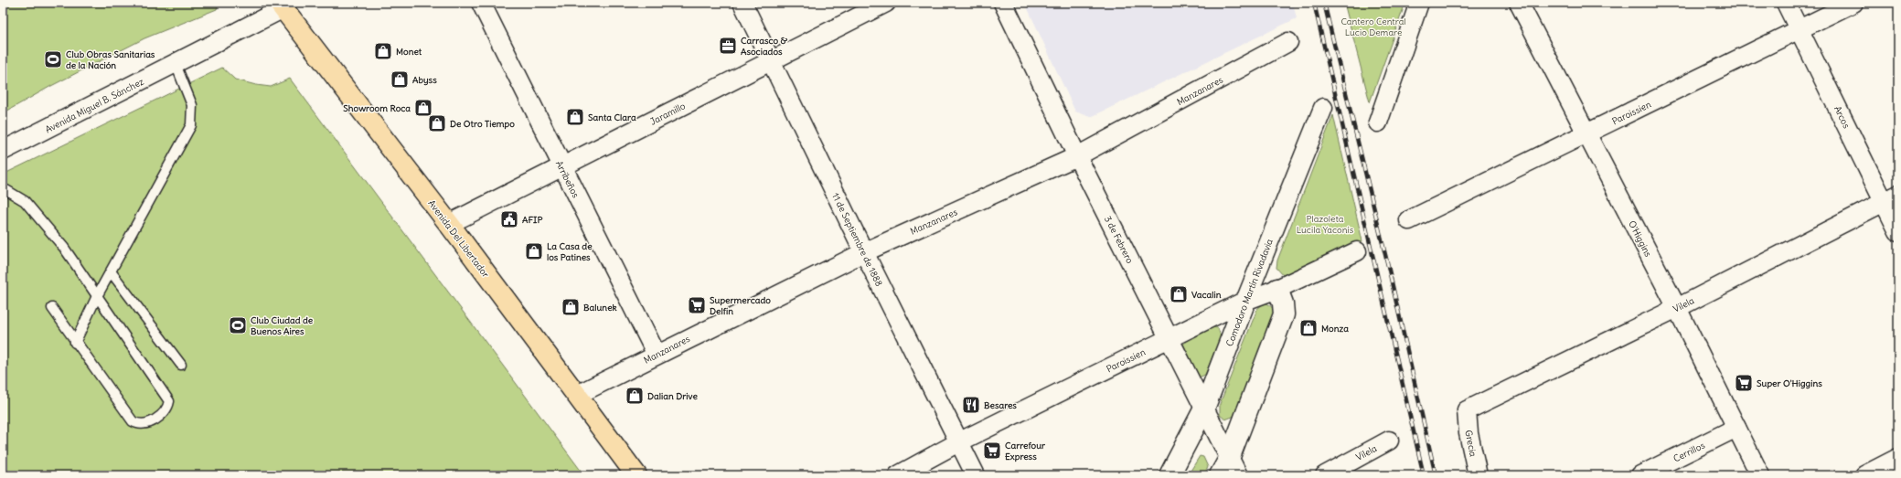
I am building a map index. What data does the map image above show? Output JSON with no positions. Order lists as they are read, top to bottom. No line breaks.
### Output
{"streets":{"main road":["Avenida Del Libertador"],"street":["Manzanares","Avenida Miguel B. Sánchez","Paroissien","Jaramillo","Arcos","Arribeños","O'Higgins","11 de Septiembre de 1888","3 de Febrero","Comodoro Martín Rivadavia","Vilela","Grecia","Cerrillos"]},"crossings":[["Manzanares","Arribeños"],["Manzanares","Avenida Del Libertador"],["Manzanares","11 de Septiembre de 1888"],["Manzanares","3 de Febrero"],["Avenida Miguel B. Sánchez","Avenida Del Libertador"],["Paroissien","Arcos"],["Paroissien","O'Higgins"],["Paroissien","11 de Septiembre de 1888"],["Paroissien","3 de Febrero"],["Paroissien","Comodoro Martín Rivadavia"],["Jaramillo","Arribeños"],["Jaramillo","Avenida Del Libertador"],["Jaramillo","11 de Septiembre de 1888"],["Arcos","Vilela"],["O'Higgins","Vilela"],["O'Higgins","Cerrillos"],["3 de Febrero","Comodoro Martín Rivadavia"],["Vilela","Grecia"]],"parks":["Cantero Central Lucio Demare","Plazoleta Lucila Yaconis"],"places":{"office":["Carrasco & Asociados"],"shop":["Monet","Abyss","Showroom Roca","Santa Clara","De Otro Tiempo","La Casa de los Patines","Vacalin","Balunek","Monza","Dalian Drive"],"sports":["Club Obras Sanitarias de la Nación","Club Ciudad de Buenos Aires"],"public building":["AFIP"],"supermarket":["Supermercado Delfin","Super O'Higgins","Carrefour Express"],"restaurant":["Besares"]}}
